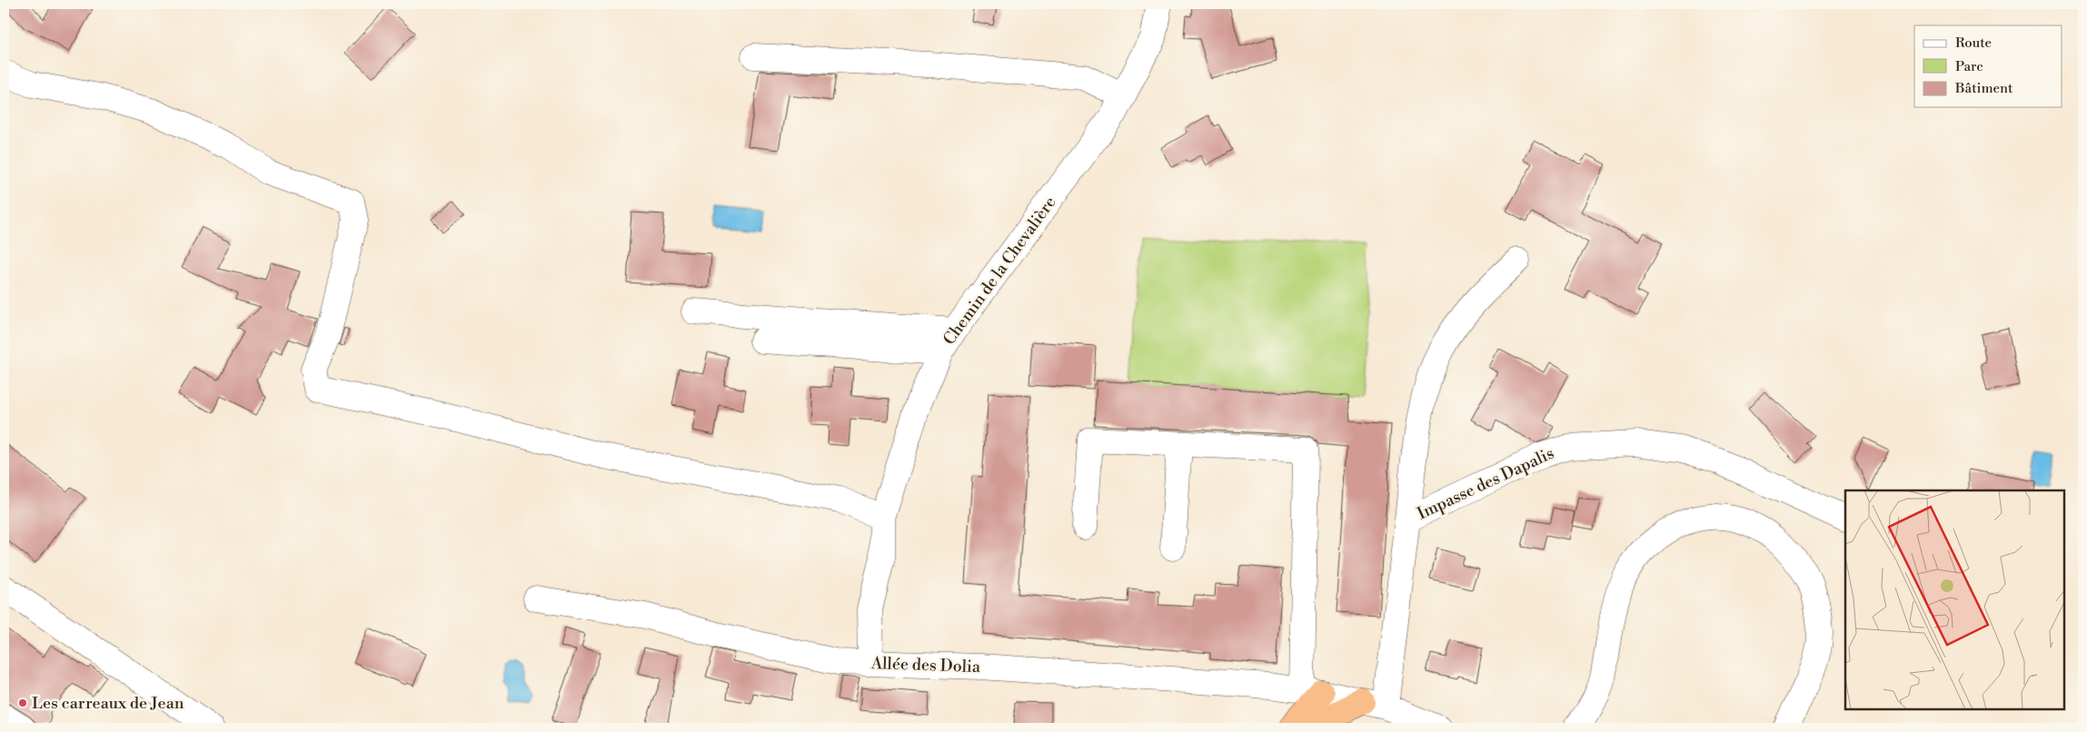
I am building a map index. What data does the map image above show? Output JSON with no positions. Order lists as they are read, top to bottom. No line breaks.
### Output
{"streets":{"street":["Chemin de la Chevalière","Impasse des Dapalis","Allée des Dolia"]},"crossings":[["Chemin de la Chevalière","Allée des Dolia"],["Impasse des Dapalis","Allée des Dolia"]],"places":["Les carreaux de Jean"],"legend":["Route","Parc","Bâtiment"]}
